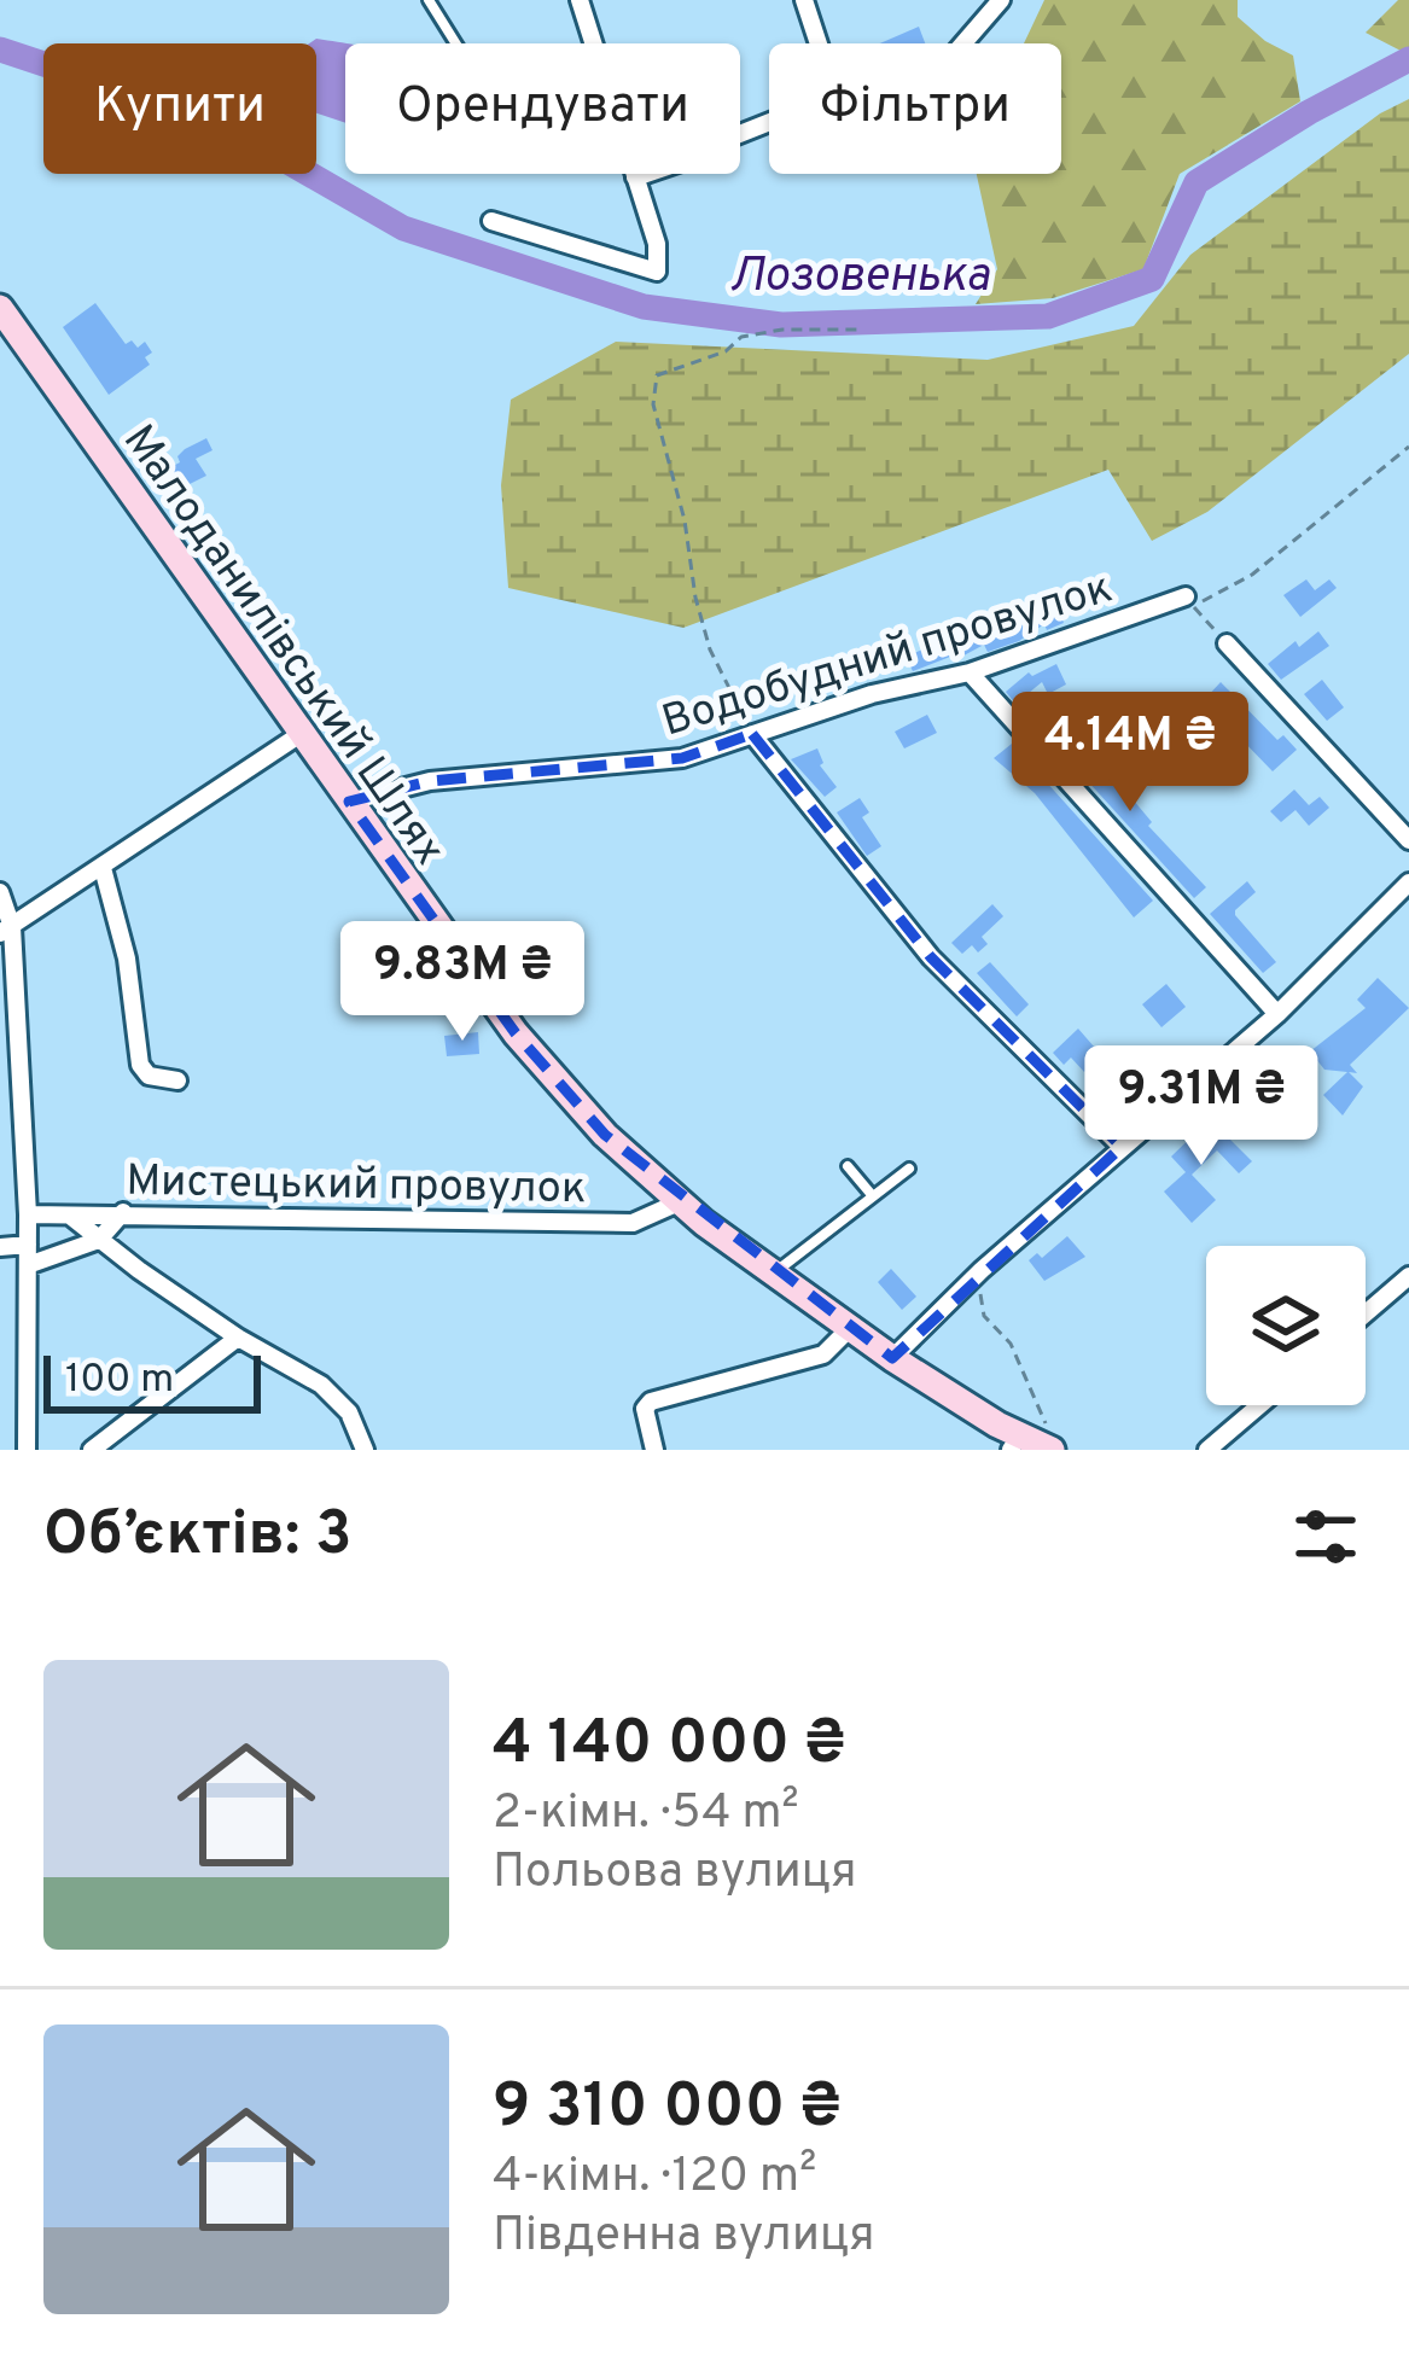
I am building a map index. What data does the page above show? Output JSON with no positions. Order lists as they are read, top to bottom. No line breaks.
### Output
{"streets":{"main road":["Малоданилівський Шлях"],"street":["Водобудний провулок","Мистецький провулок"]},"crossings":[["Малоданилівський Шлях","Водобудний провулок"],["Малоданилівський Шлях","Мистецький провулок"]],"water":["Лозовенька"],"scale_bar":"100 m","page":{"chip":["Купити","Орендувати","Фільтри"],"price":["4.14M ₴","9.83M ₴","9.31M ₴"],"scale":"100 m","heading":"Об’єктів: 3","list":[{"name":"4 140 000 ₴","note":"2-кімн. · 54 m² · Польова вулиця"},{"name":"9 310 000 ₴","note":"4-кімн. · 120 m² · Південна вулиця"}]}}
